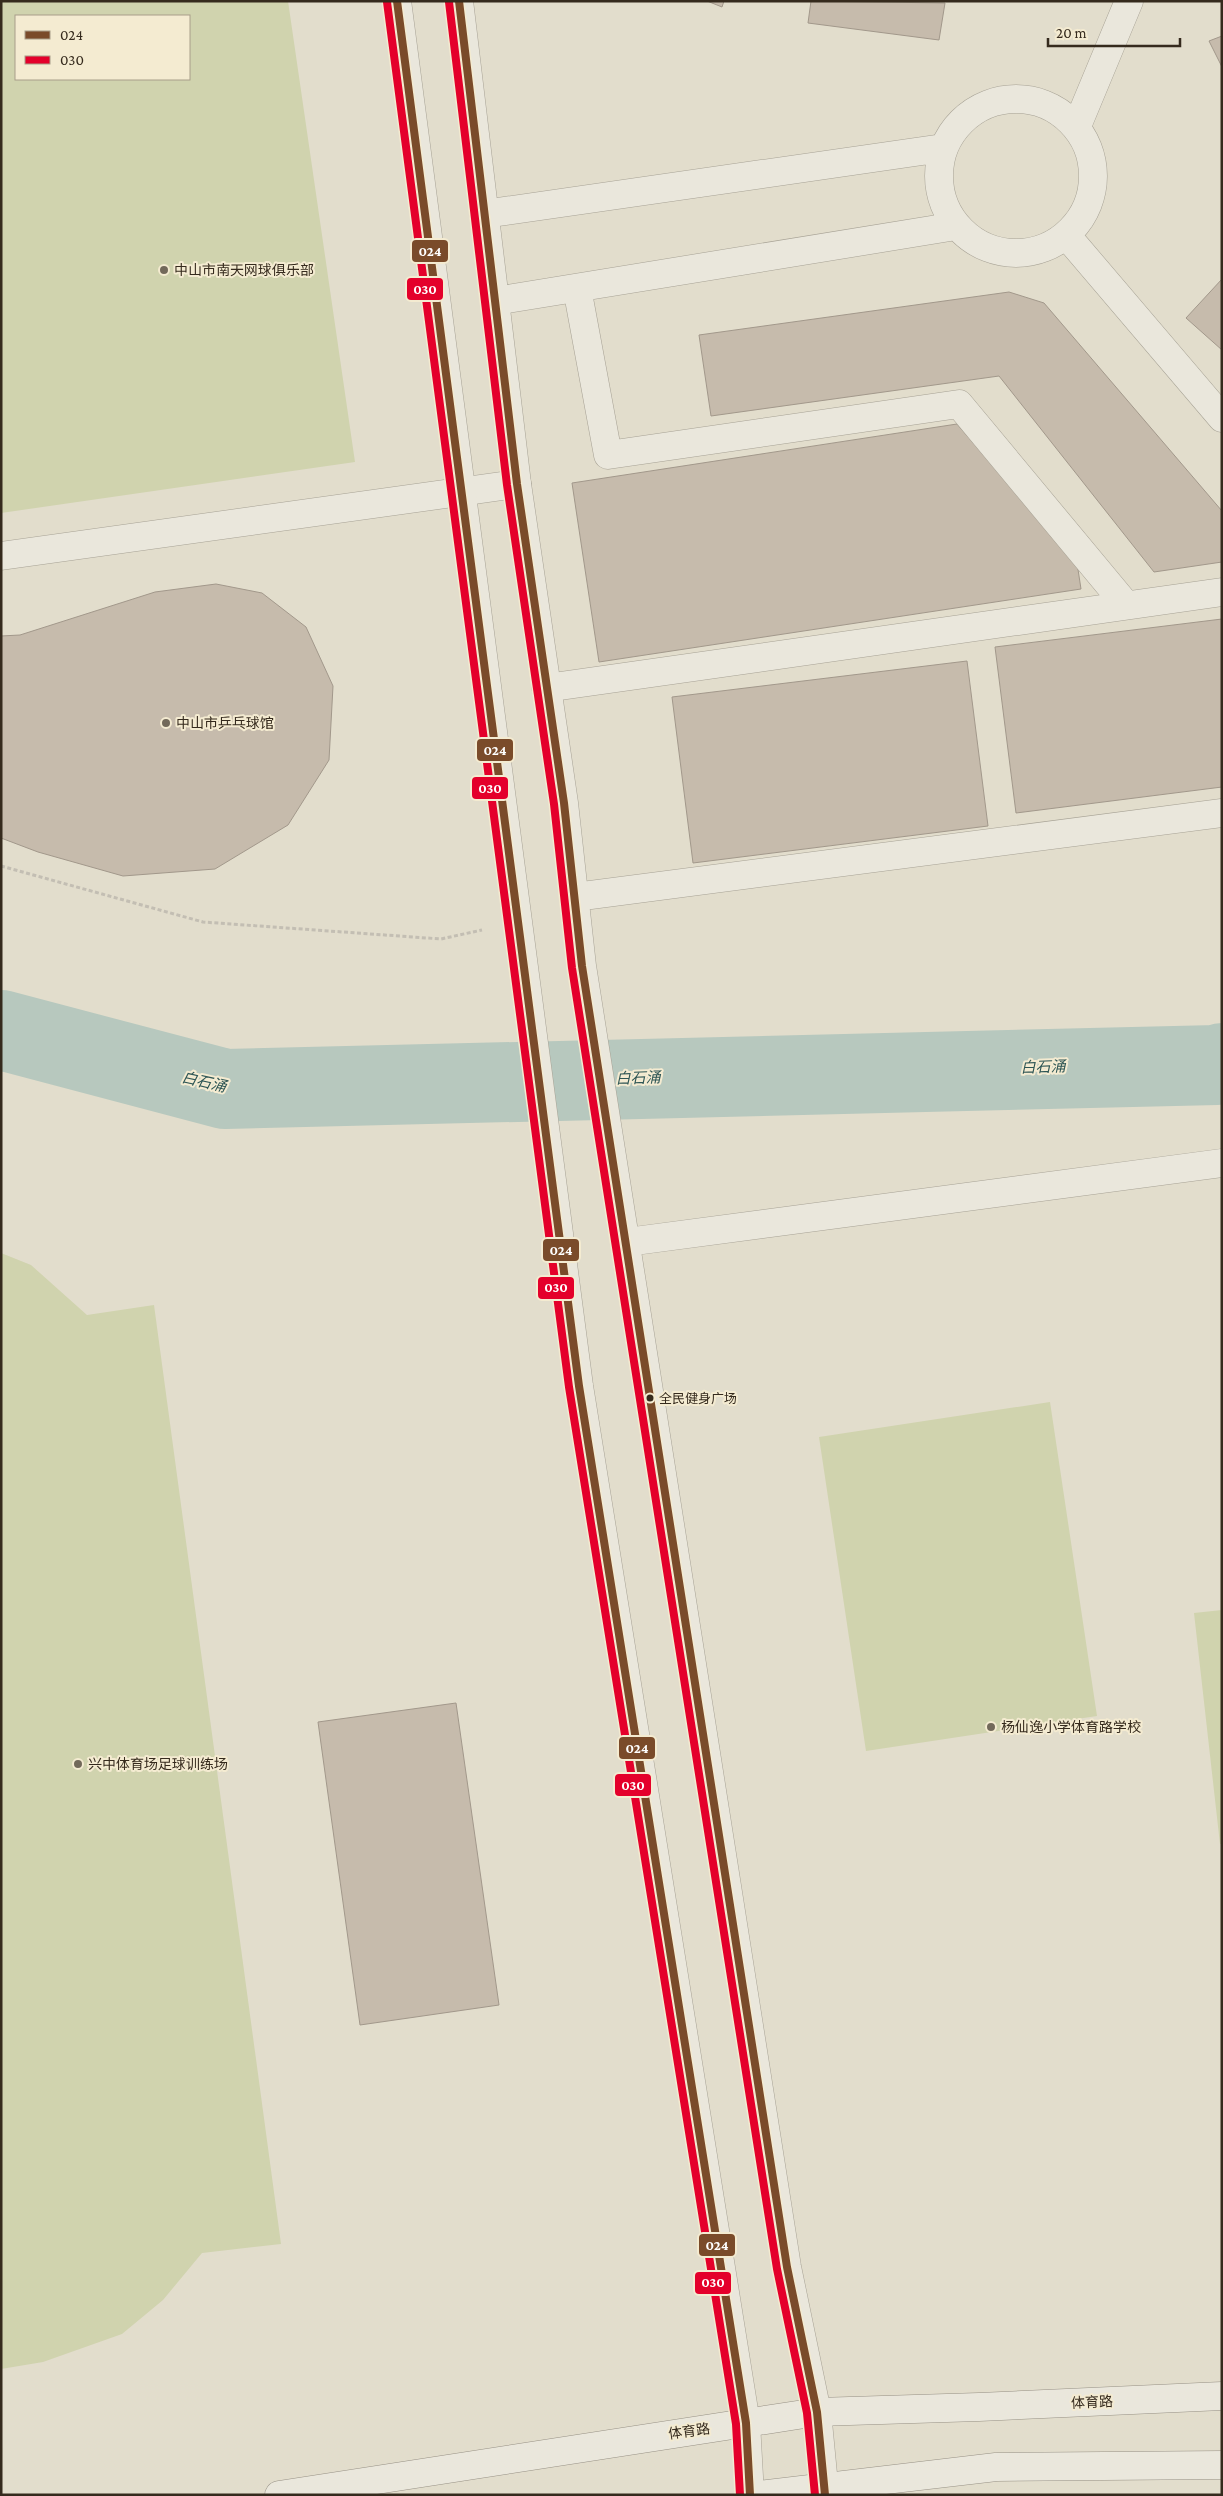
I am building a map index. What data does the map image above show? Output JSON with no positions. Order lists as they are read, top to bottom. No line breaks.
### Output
{"streets":{"street":["体育路"]},"water":["白石涌"],"places":["中山市南天网球俱乐部","中山市乒乓球馆","全民健身广场","杨仙逸小学体育路学校","兴中体育场足球训练场"],"lines":["transit line 024","transit line 030"],"legend":["024","030"],"scale_bar":"20 m"}
